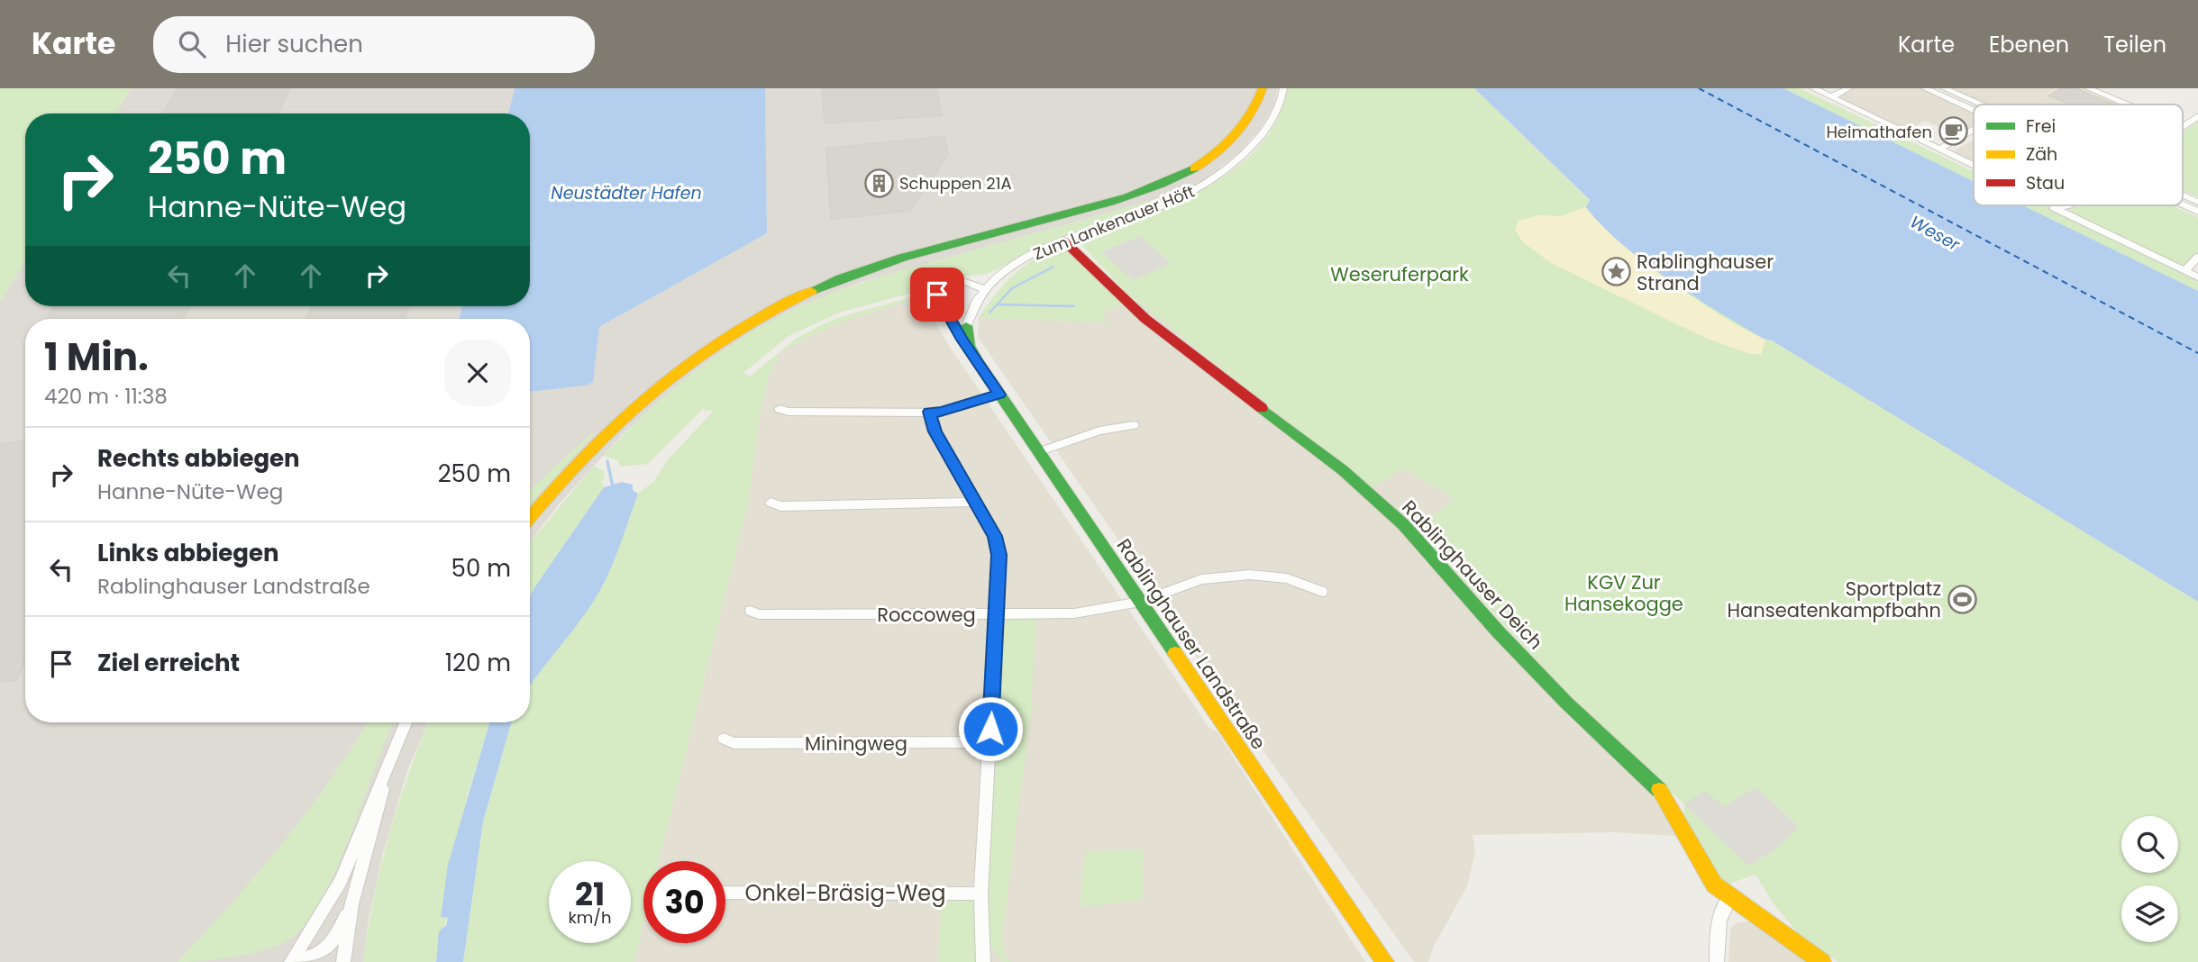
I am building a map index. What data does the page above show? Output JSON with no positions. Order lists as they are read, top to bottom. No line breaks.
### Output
{"streets":{"street":["Zum Lankenauer Höft","Rablinghauser Deich","Roccoweg","Rablinghauser Landstraße","Miningweg","Onkel-Bräsig-Weg"]},"crossings":[["Zum Lankenauer Höft","Rablinghauser Deich"],["Zum Lankenauer Höft","Rablinghauser Landstraße"],["Roccoweg","Rablinghauser Landstraße"]],"water":["Neustädter Hafen","Weser"],"parks":["Weseruferpark","KGV Zur Hansekogge"],"places":{"cafe":["Heimathafen"],"building":["Schuppen 21A"],"place":["Rablinghauser Strand"],"sports":["Sportplatz Hanseatenkampfbahn"]},"legend":["Frei","Zäh","Stau"],"page":{"header":"Karte","search":"Hier suchen","nav":["Karte","Ebenen","Teilen"],"turn":["250 m","Hanne-Nüte-Weg"],"heading":["1 Min.","420 m · 11:38"],"list":[{"name":"Rechts abbiegen","note":"Hanne-Nüte-Weg","value":"250 m"},{"name":"Links abbiegen","note":"Rablinghauser Landstraße","value":"50 m"},{"name":"Ziel erreicht","value":"120 m"}],"speed":"21 km/h","limit":"30"}}
